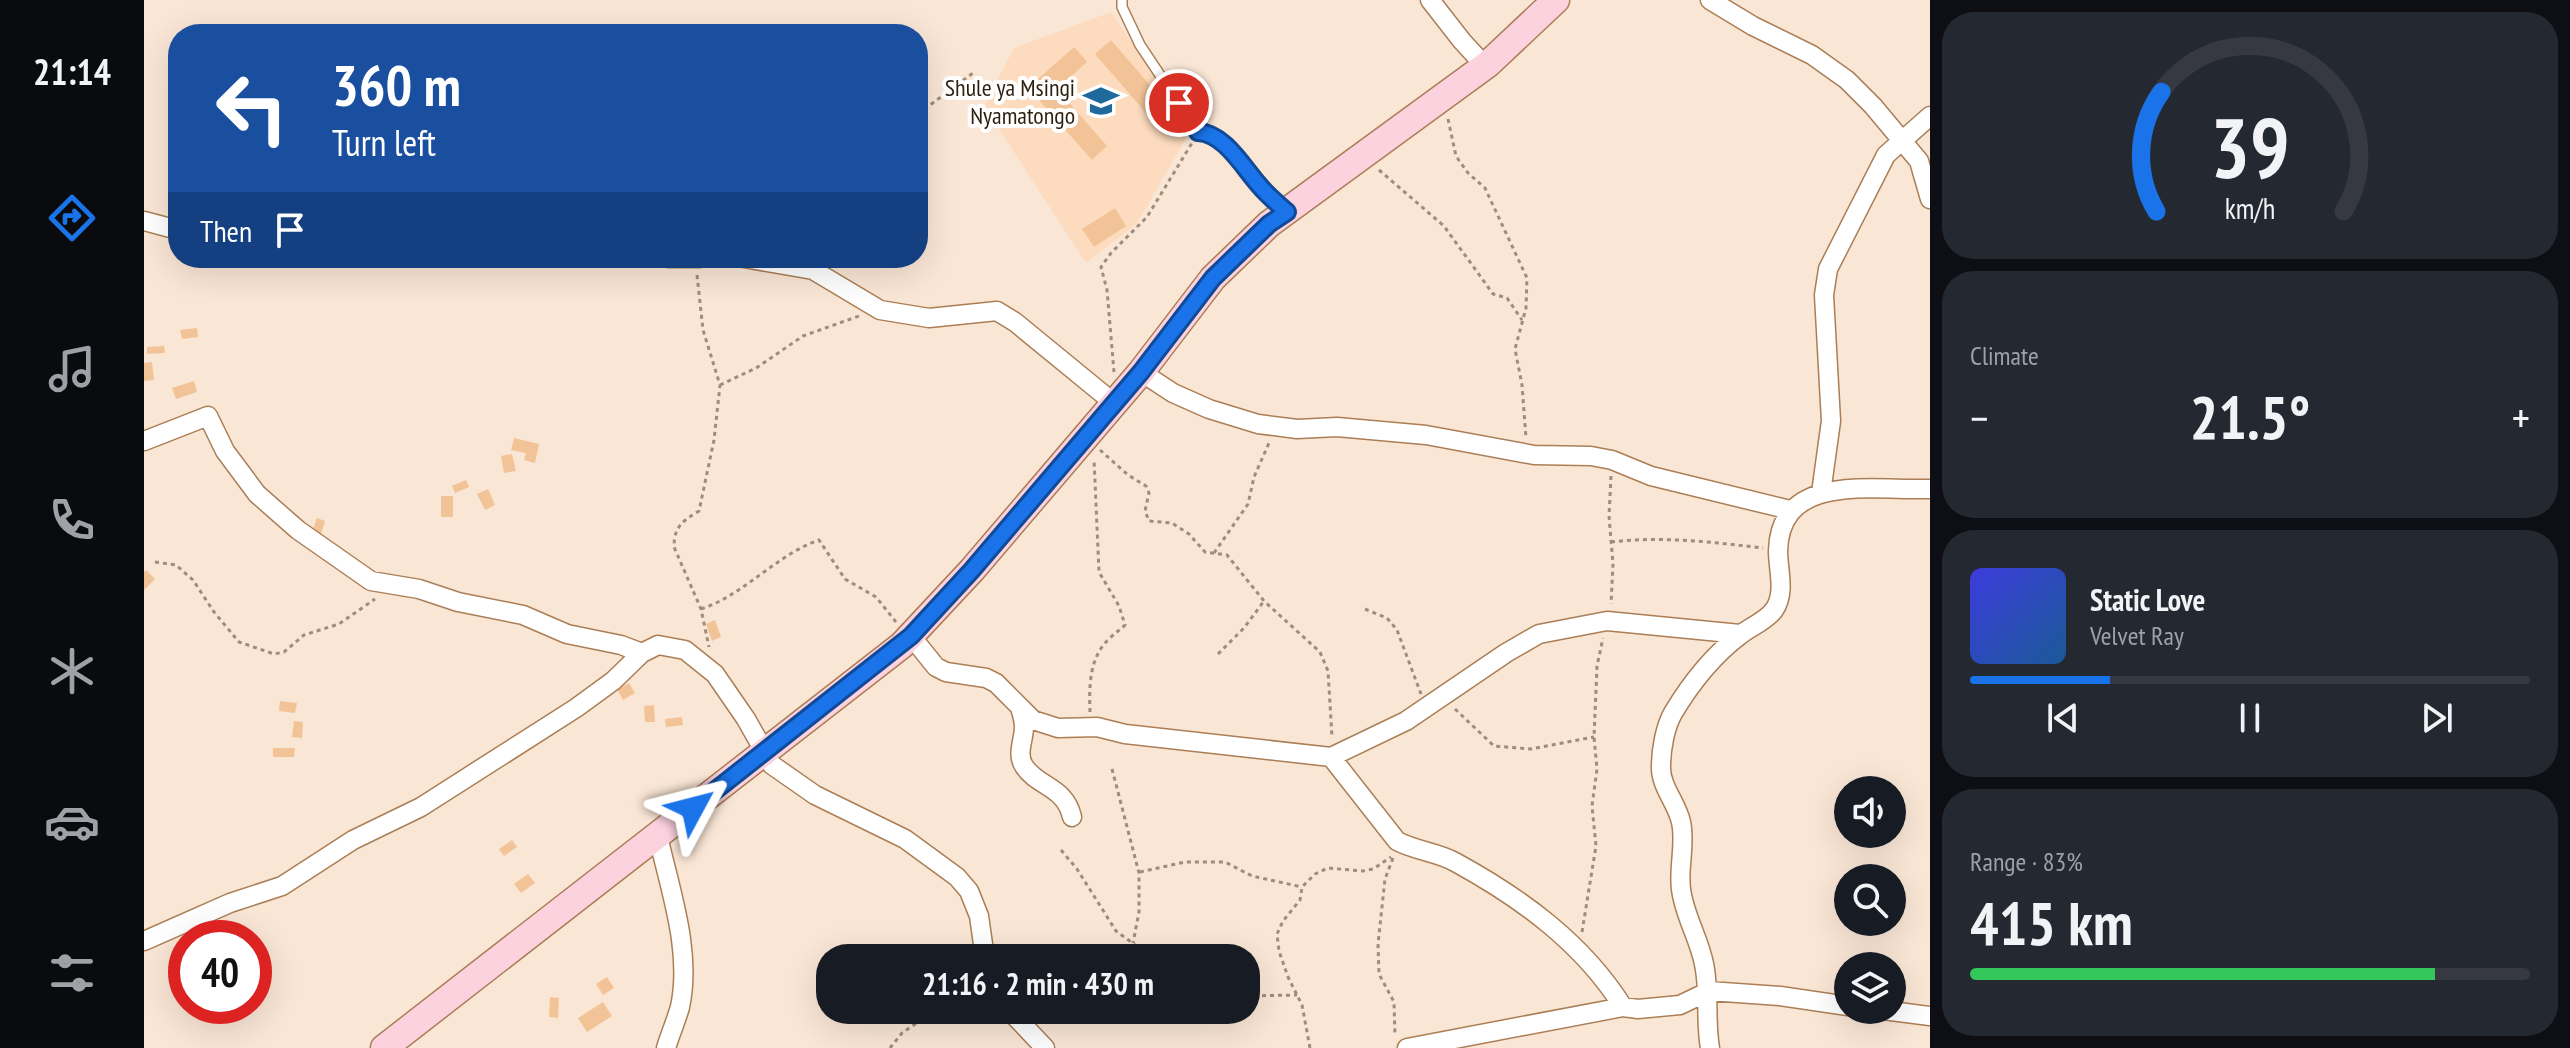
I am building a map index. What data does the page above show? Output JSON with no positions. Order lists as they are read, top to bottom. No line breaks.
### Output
{"places":{"school or university":["Shule ya Msingi Nyamatongo"]},"page":{"tabs":"21:14","turn":["360 m","Turn left"],"then":"Then","tile":["Climate",["Range · 83%","415 km"]],"heat":["−","21.5°","+"],"song":["Static Love","Velvet Ray"],"limit":"40","trip":"21:16 · 2 min · 430 m","gauge":["39","km/h"]}}
